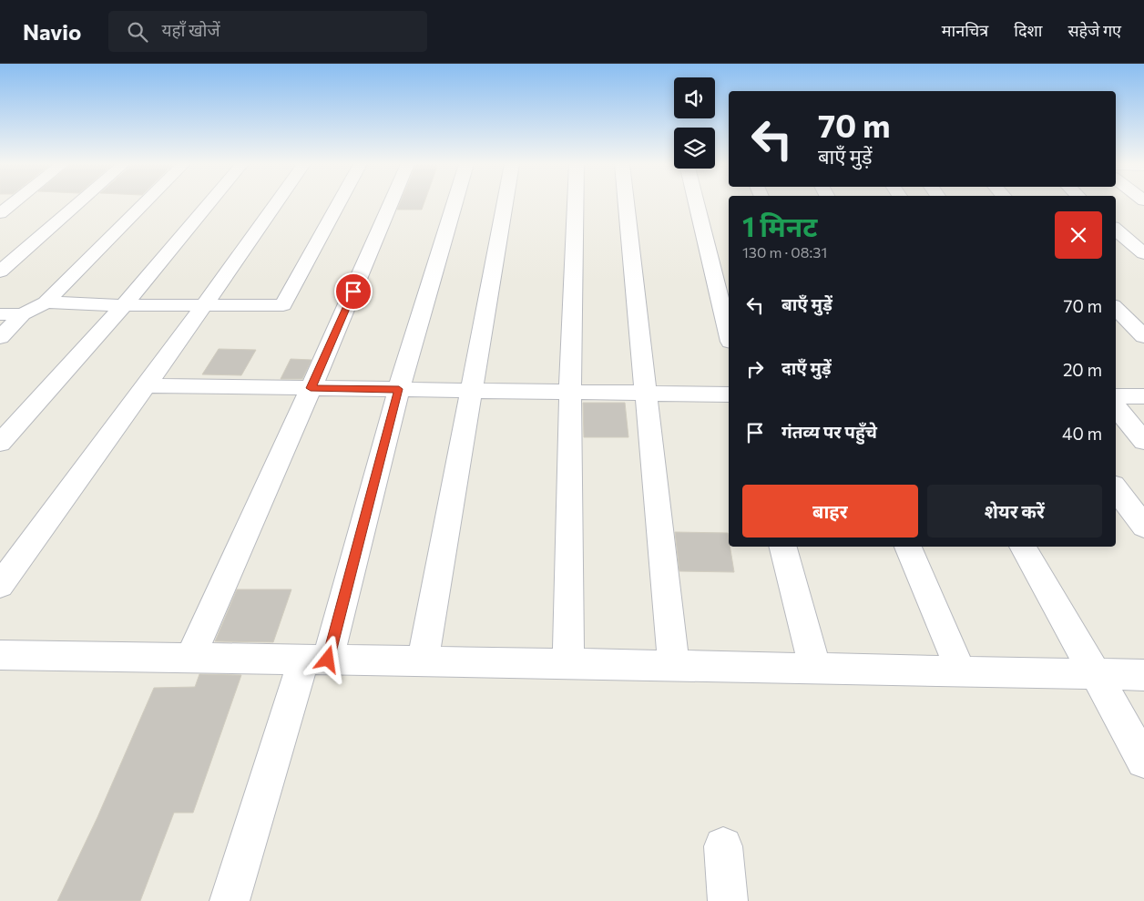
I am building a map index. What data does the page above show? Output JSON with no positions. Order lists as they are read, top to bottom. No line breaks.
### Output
{"page":{"header":"Navio","search":"यहाँ खोजें","nav":["मानचित्र","दिशा","सहेजे गए"],"turn":["70 m","बाएँ मुड़ें"],"heading":["1 मिनट","130 m · 08:31"],"list":[{"name":"बाएँ मुड़ें","value":"70 m"},{"name":"दाएँ मुड़ें","value":"20 m"},{"name":"गंतव्य पर पहुँचे","value":"40 m"}],"buttons":["बाहर","शेयर करें"]}}
